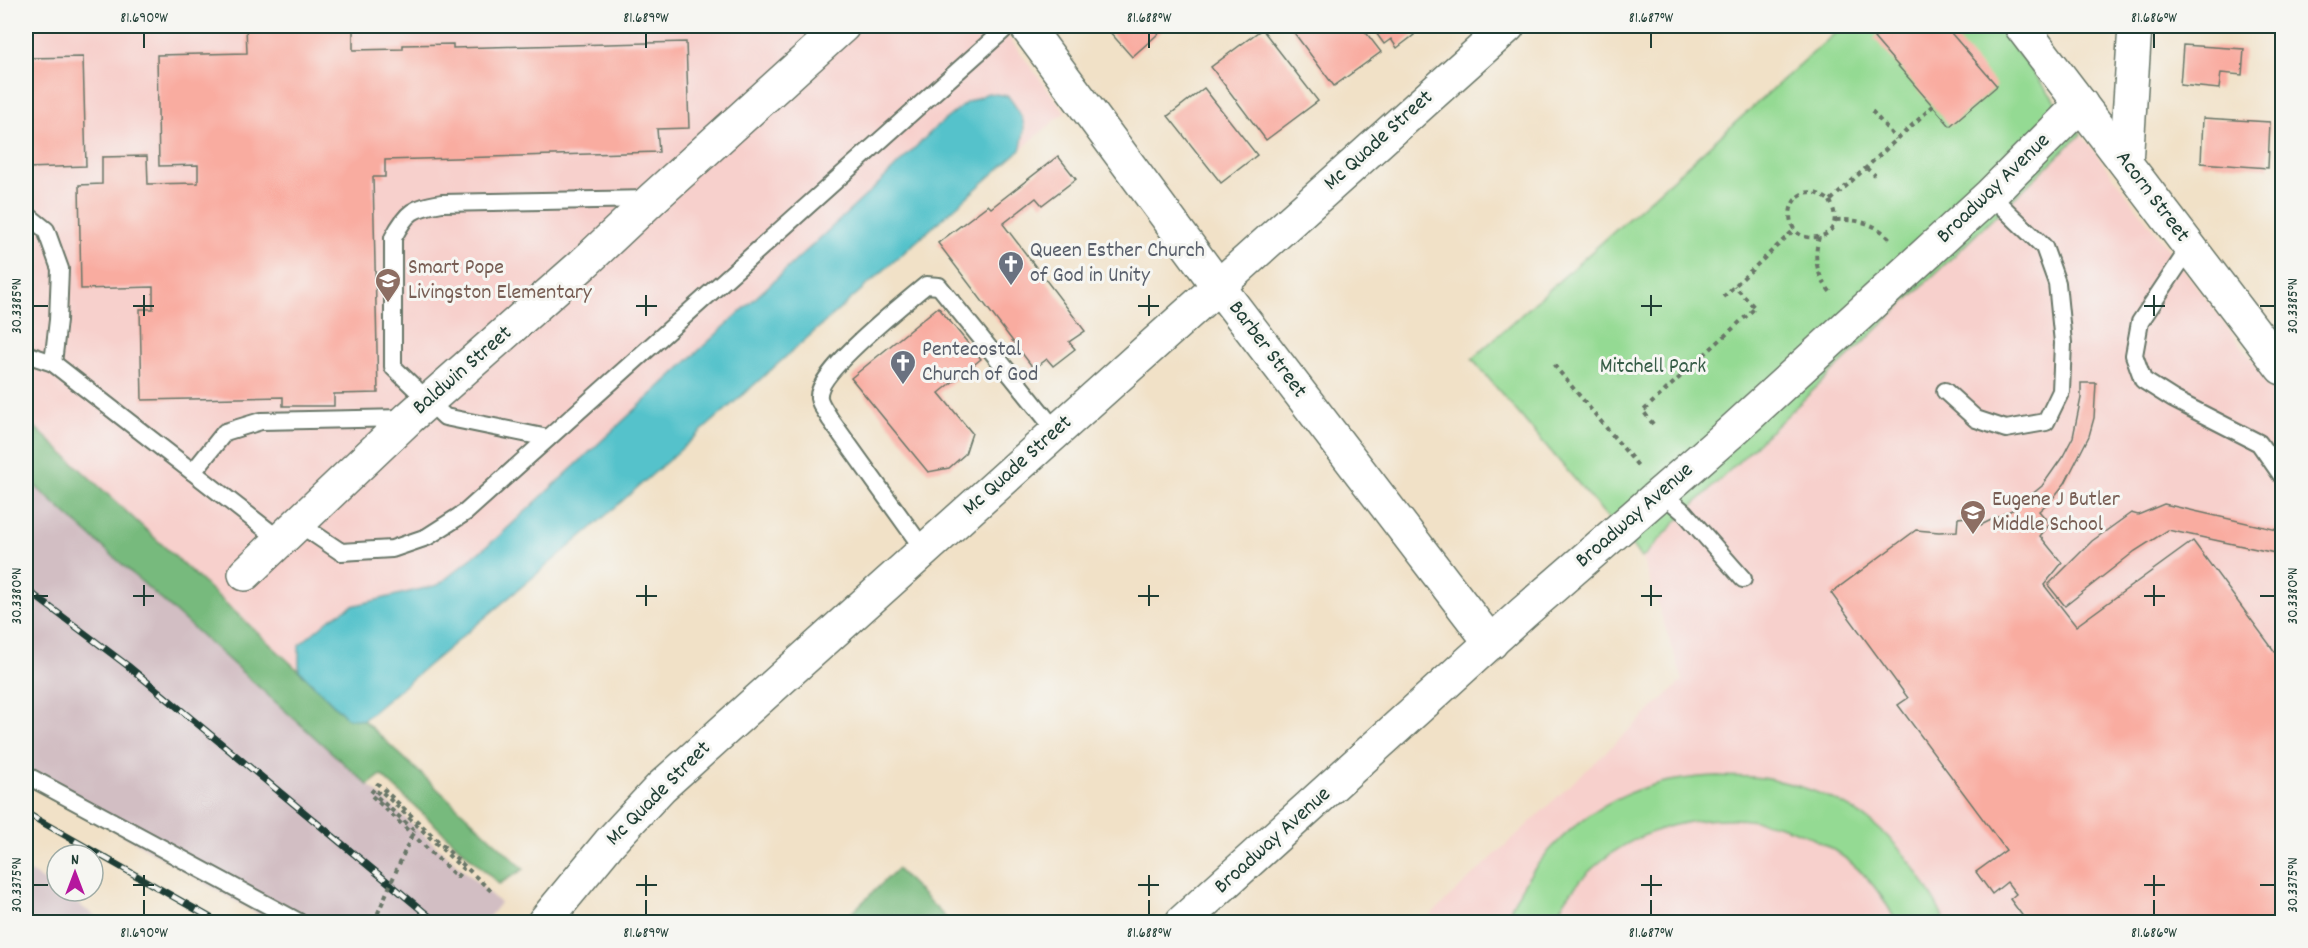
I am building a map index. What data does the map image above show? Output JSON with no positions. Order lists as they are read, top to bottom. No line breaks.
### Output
{"streets":{"street":["Mc Quade Street","Broadway Avenue","Acorn Street","Barber Street","Baldwin Street"]},"crossings":[["Mc Quade Street","Barber Street"],["Broadway Avenue","Acorn Street"],["Broadway Avenue","Barber Street"]],"parks":["Mitchell Park"],"places":{"church":["Queen Esther Church of God in Unity","Pentecostal Church of God"],"school or university":["Smart Pope Livingston Elementary","Eugene J Butler Middle School"]},"north":"top","coordinates":["81.690°W","81.689°W","81.688°W","81.687°W","81.686°W","30.3385°N","30.3380°N","30.3375°N"]}
